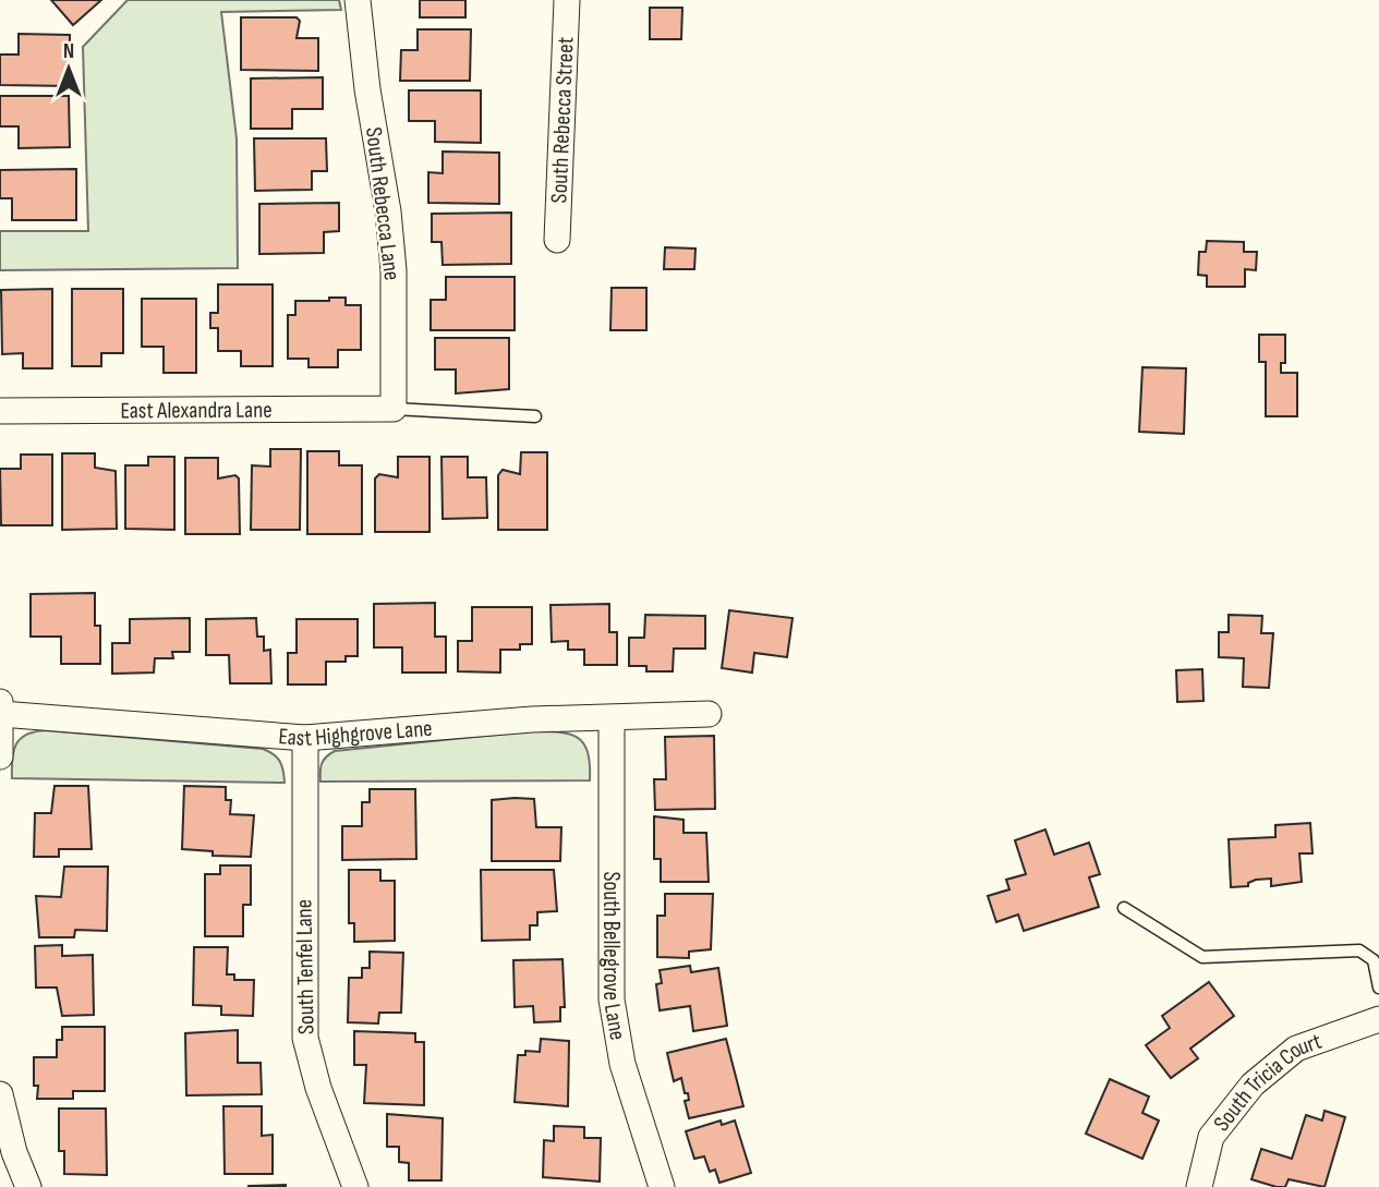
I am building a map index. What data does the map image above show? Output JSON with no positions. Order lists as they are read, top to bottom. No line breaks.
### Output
{"streets":{"street":["South Rebecca Street","South Rebecca Lane","East Alexandra Lane","East Highgrove Lane","South Bellegrove Lane","South Tenfel Lane","South Tricia Court"]},"crossings":[["South Rebecca Lane","East Alexandra Lane"],["East Highgrove Lane","South Bellegrove Lane"],["East Highgrove Lane","South Tenfel Lane"]],"north":"top"}
